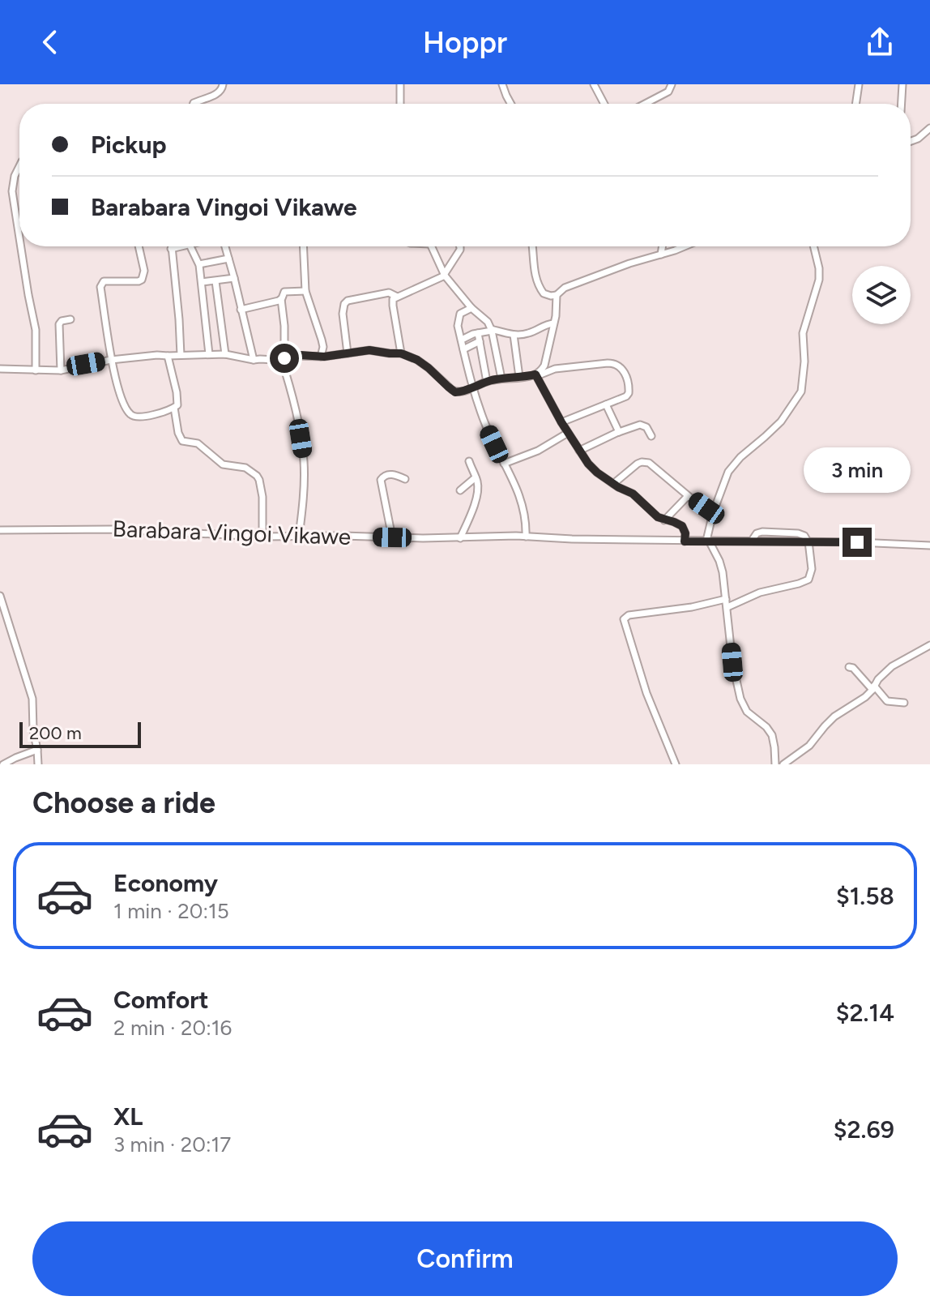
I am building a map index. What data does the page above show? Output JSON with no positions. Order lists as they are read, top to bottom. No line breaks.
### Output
{"streets":{"street":["Barabara Vingoi Vikawe"]},"scale_bar":"200 m","page":{"header":"Hoppr","banner":["Pickup","Barabara Vingoi Vikawe"],"bubble":"3 min","scale":"200 m","heading":"Choose a ride","list":[{"name":"Economy","note":"1 min · 20:15","value":"$1.58"},{"name":"Comfort","note":"2 min · 20:16","value":"$2.14"},{"name":"XL","note":"3 min · 20:17","value":"$2.69"}],"buttons":"Confirm"}}
